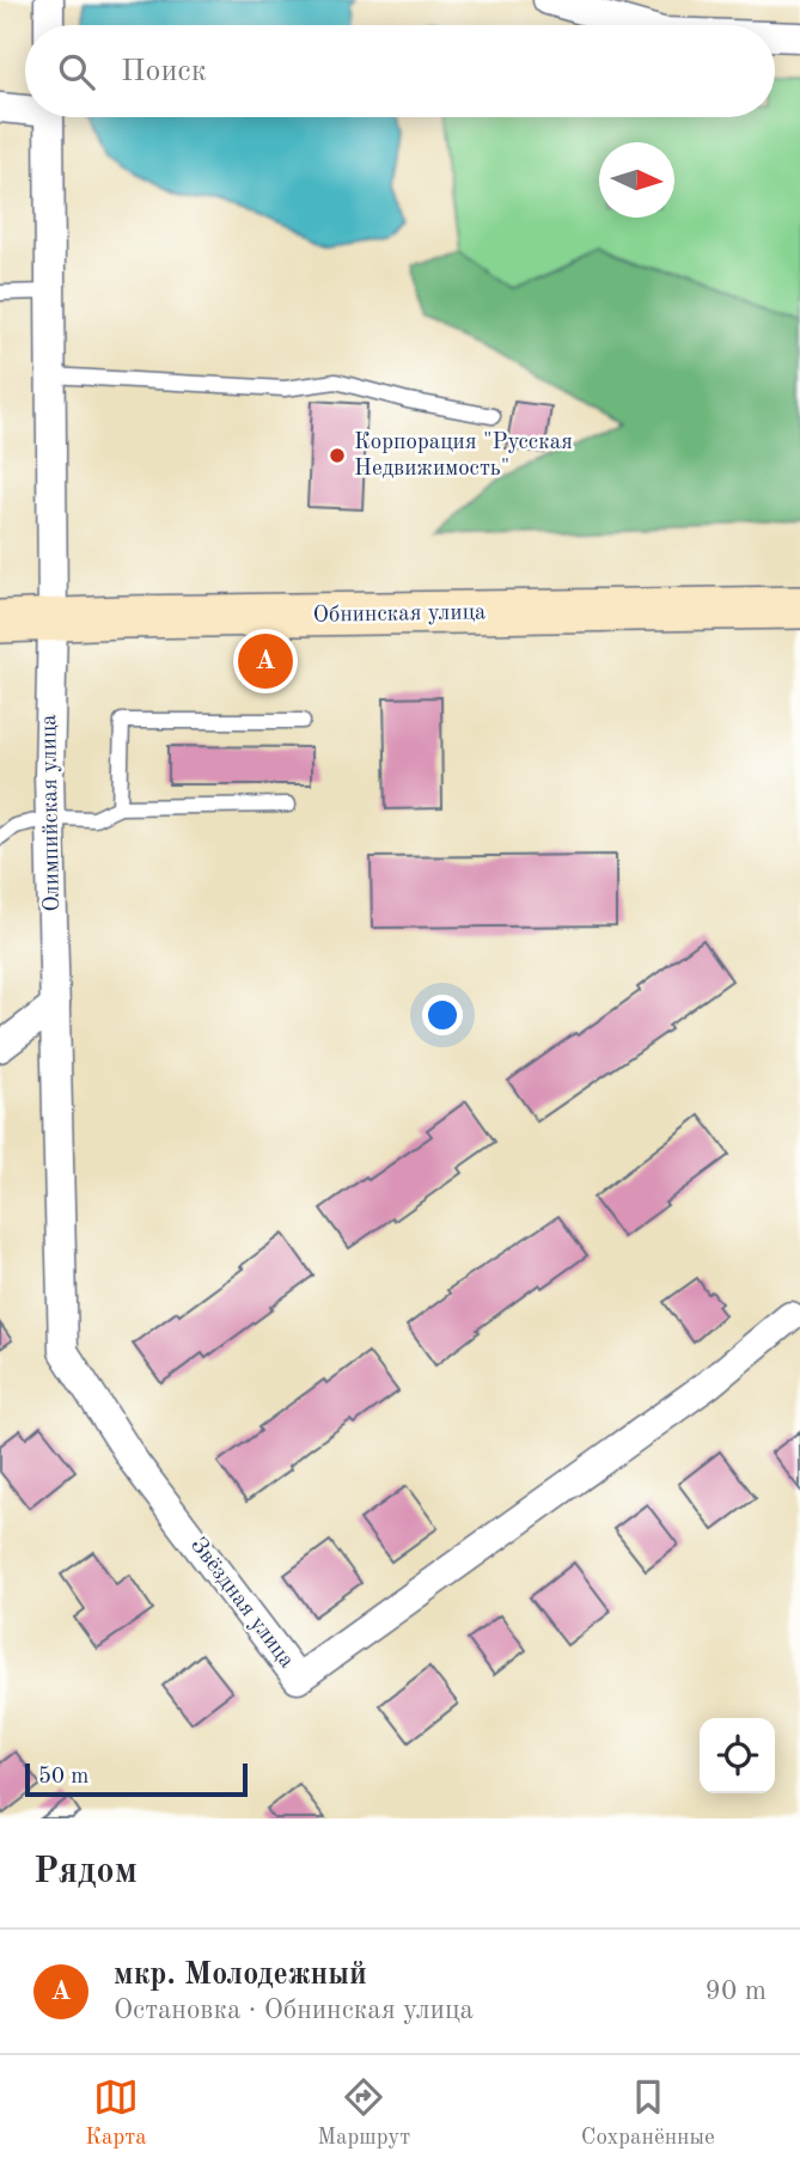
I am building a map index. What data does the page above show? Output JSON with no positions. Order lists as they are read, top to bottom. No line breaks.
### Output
{"streets":{"street":["Обнинская улица","Олимпийская улица","Звёздная улица"]},"crossings":[["Обнинская улица","Олимпийская улица"],["Олимпийская улица","Звёздная улица"]],"places":["Корпорация \"Русская Недвижимость\""],"scale_bar":"50 m","north":"right","page":{"search":"Поиск","pins":"A","scale":"50 m","heading":"Рядом","list":[{"mark":"A","name":"мкр. Молодежный","note":"Остановка · Обнинская улица","value":"90 m"}],"nav":["Карта","Маршрут","Сохранённые"]}}
